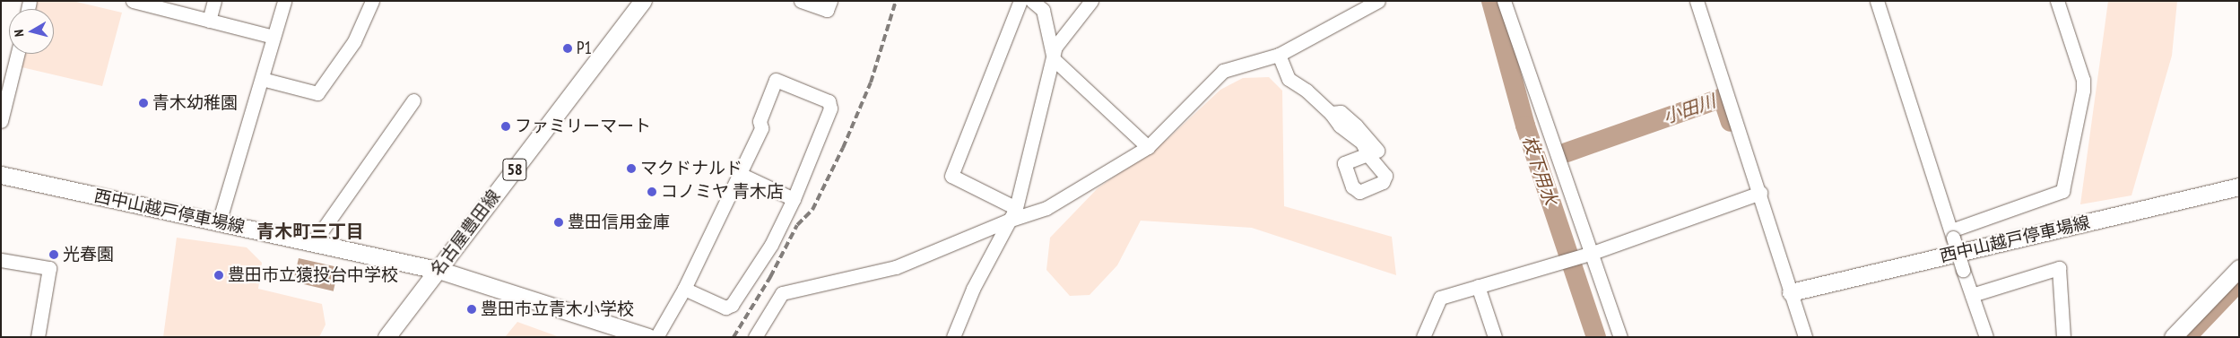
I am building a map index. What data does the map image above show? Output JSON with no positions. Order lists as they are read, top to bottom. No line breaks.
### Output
{"streets":{"main road":["58","西中山越戸停車場線","名古屋豊田線"]},"crossings":[["西中山越戸停車場線","名古屋豊田線"]],"districts":["青木町三丁目"],"water":["小田川","枝下用水"],"places":["P1","青木幼稚園","ファミリーマート","マクドナルド","コノミヤ 青木店","豊田信用金庫","光春園","豊田市立猿投台中学校","豊田市立青木小学校"],"north":"left"}
